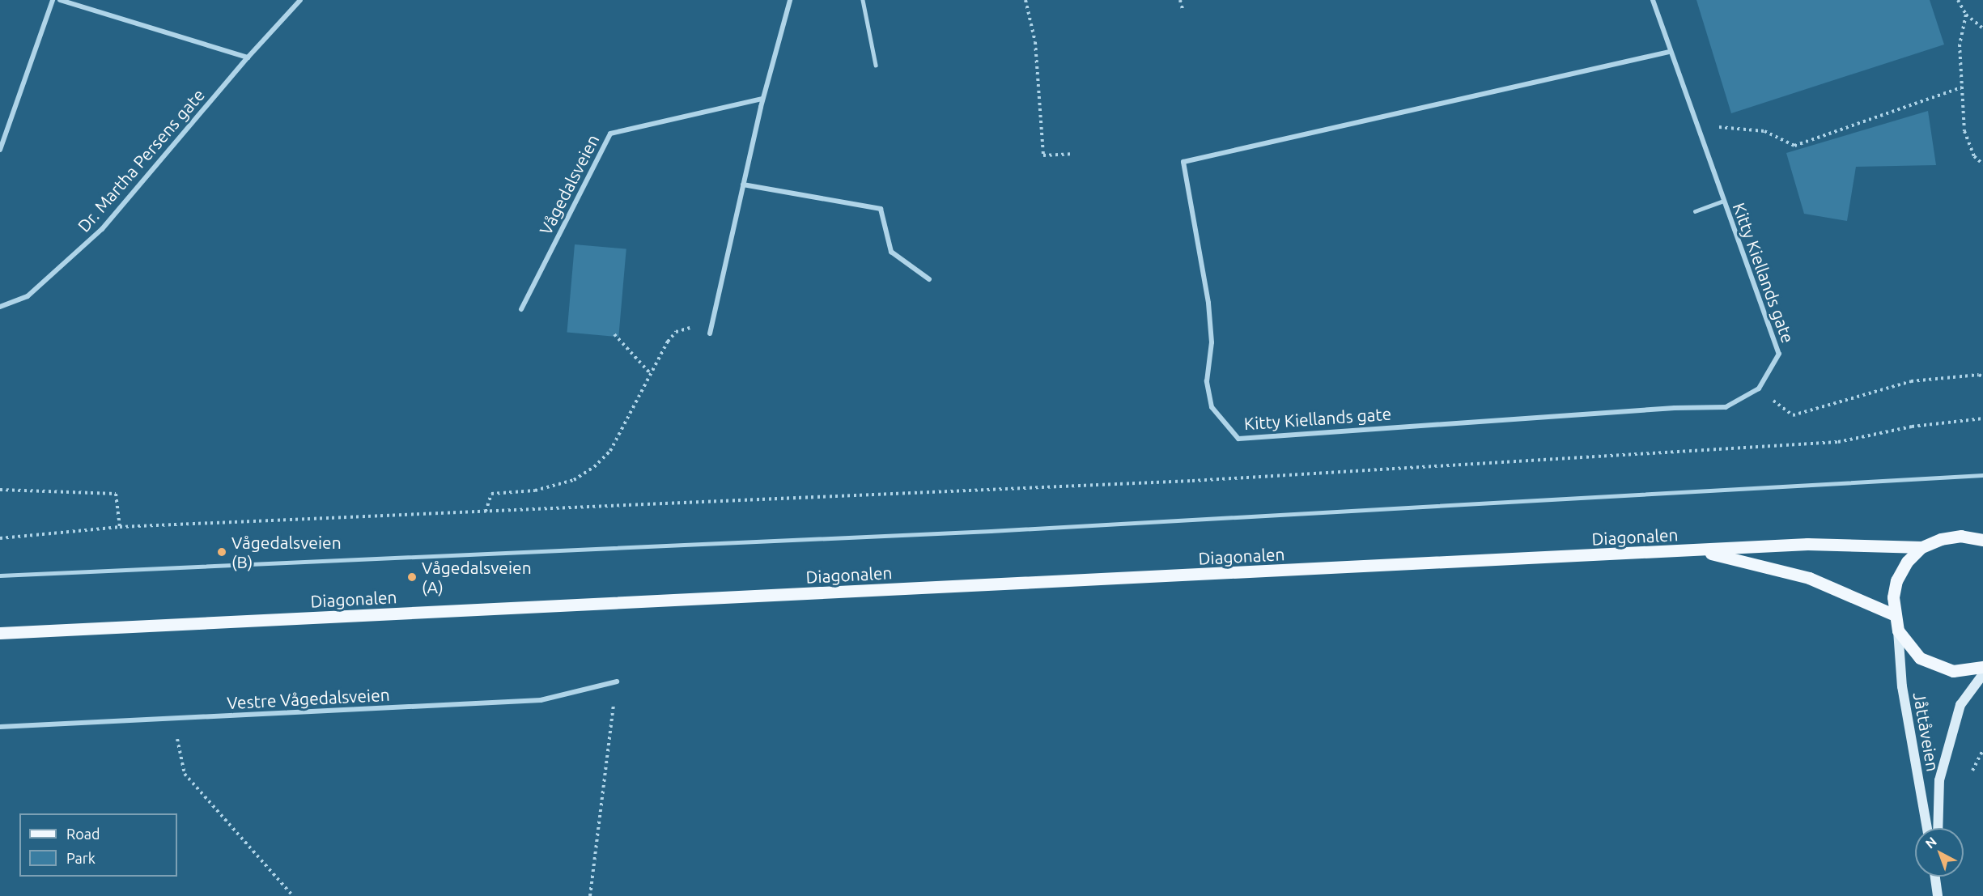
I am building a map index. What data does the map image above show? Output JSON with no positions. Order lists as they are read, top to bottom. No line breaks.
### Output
{"streets":{"main road":["Diagonalen","Jåttåveien"],"street":["Dr. Martha Persens gate","Vågedalsveien","Kitty Kiellands gate","Vestre Vågedalsveien"]},"places":["Vågedalsveien (B)","Vågedalsveien (A)"],"legend":["Road","Park"],"north":"top left"}
